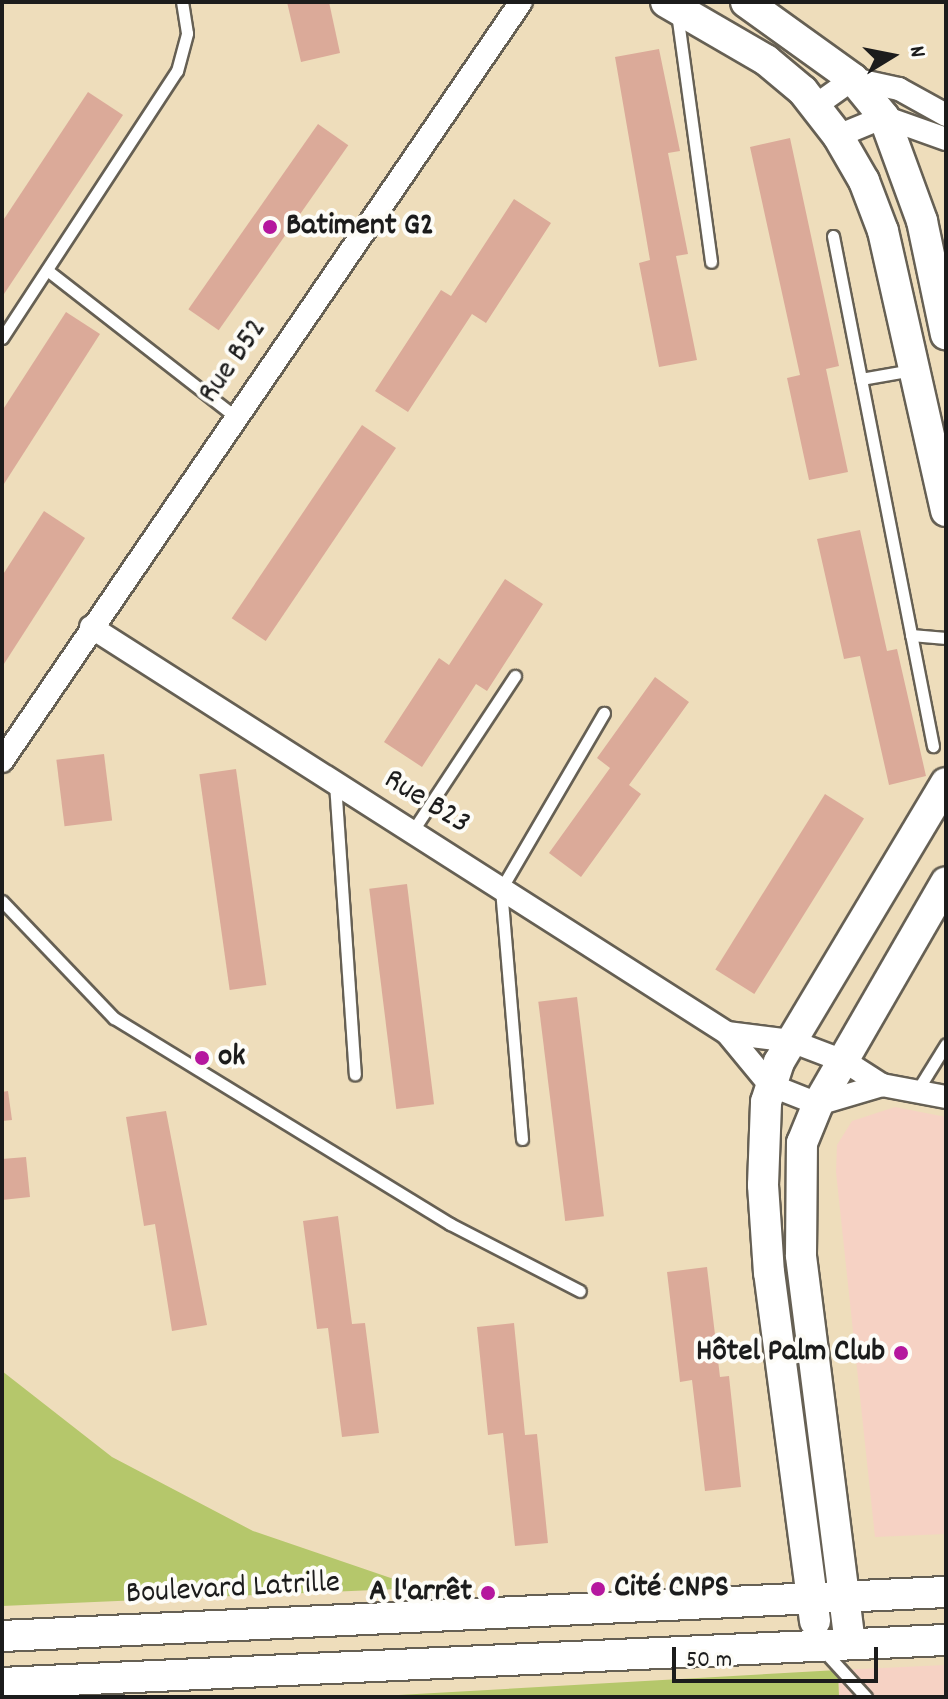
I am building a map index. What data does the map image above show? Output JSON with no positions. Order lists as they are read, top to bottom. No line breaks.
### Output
{"streets":{"street":["Rue B52","Rue B23","Boulevard Latrille"]},"crossings":[["Rue B52","Rue B23"]],"places":["Batiment G2","ok","Hôtel Palm Club","Cité CNPS","A l'arrêt"],"scale_bar":"50 m","north":"right"}
